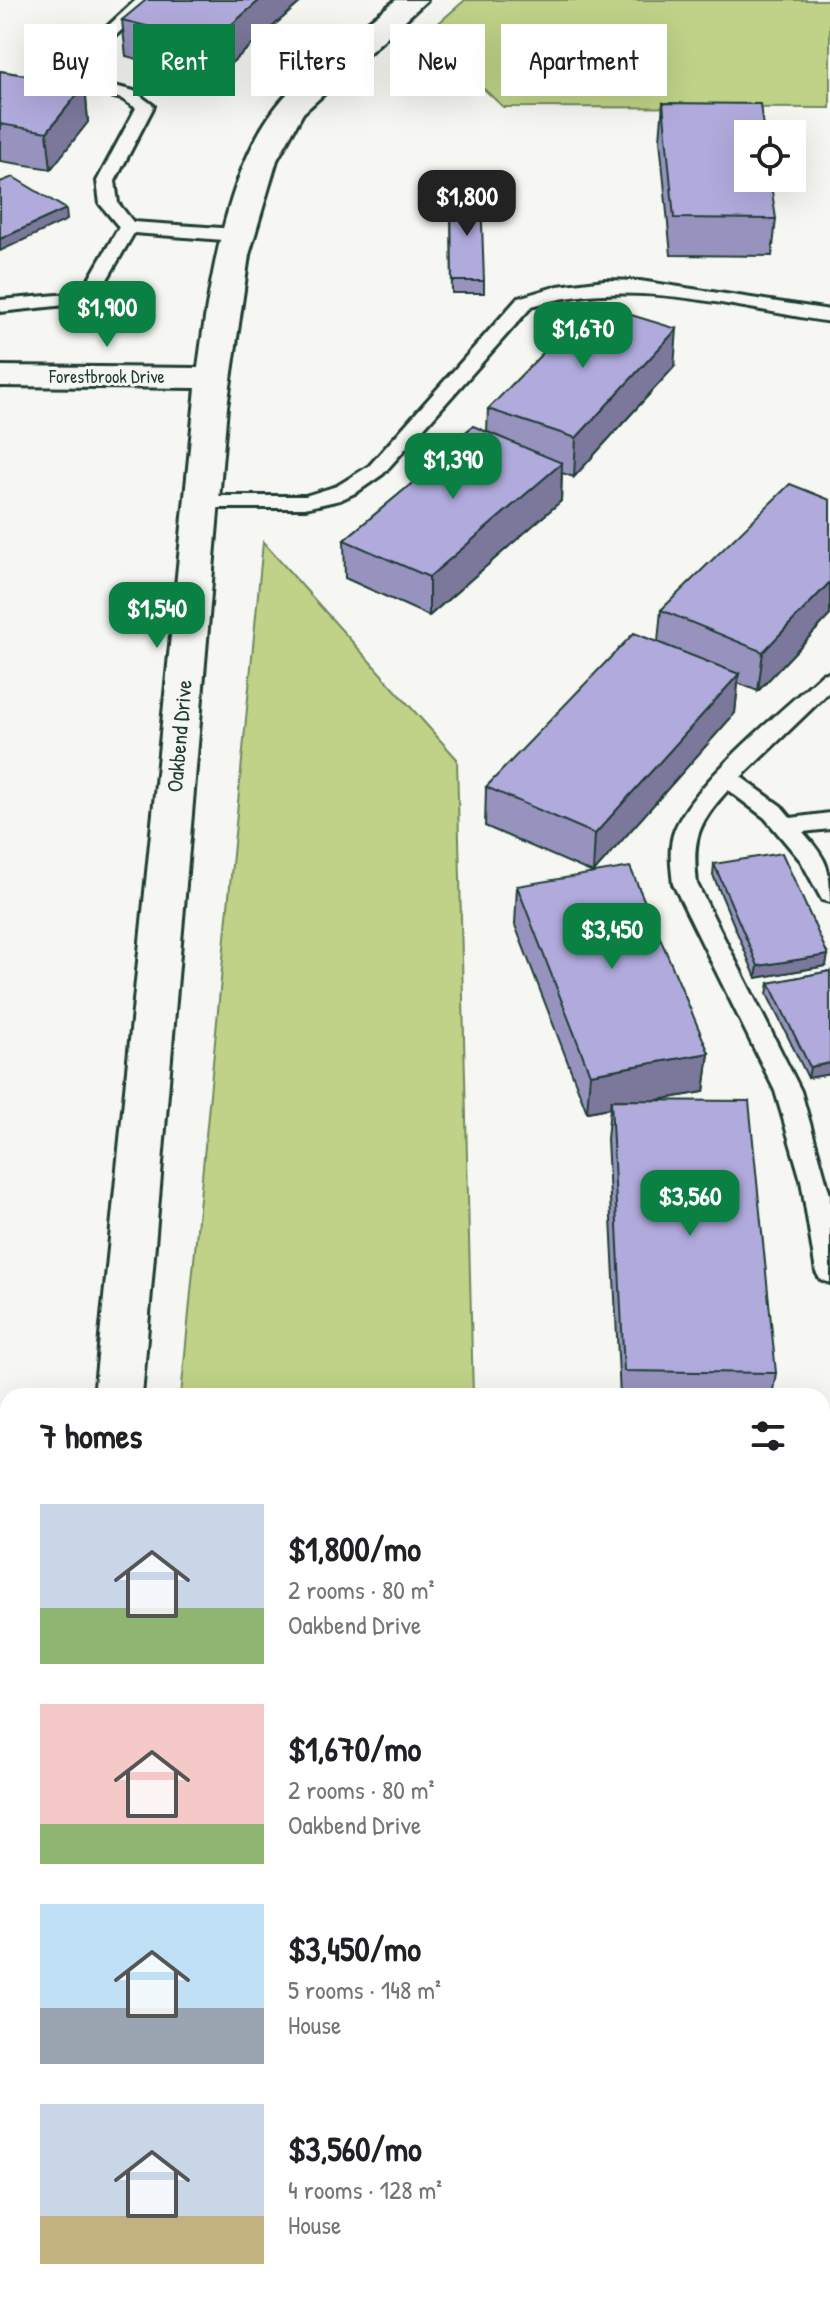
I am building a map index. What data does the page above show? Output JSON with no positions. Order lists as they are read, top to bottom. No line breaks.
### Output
{"streets":{"street":["Forestbrook Drive","Oakbend Drive"]},"crossings":[["Forestbrook Drive","Oakbend Drive"]],"page":{"chip":["Buy","Rent","Filters","New","Apartment"],"price":["$1,800","$1,900","$1,670","$1,390","$1,540","$3,450","$3,560"],"heading":"7 homes","list":[{"name":"$1,800/mo","note":"2 rooms · 80 m² · Oakbend Drive"},{"name":"$1,670/mo","note":"2 rooms · 80 m² · Oakbend Drive"},{"name":"$3,450/mo","note":"5 rooms · 148 m² · House"},{"name":"$3,560/mo","note":"4 rooms · 128 m² · House"}]}}
